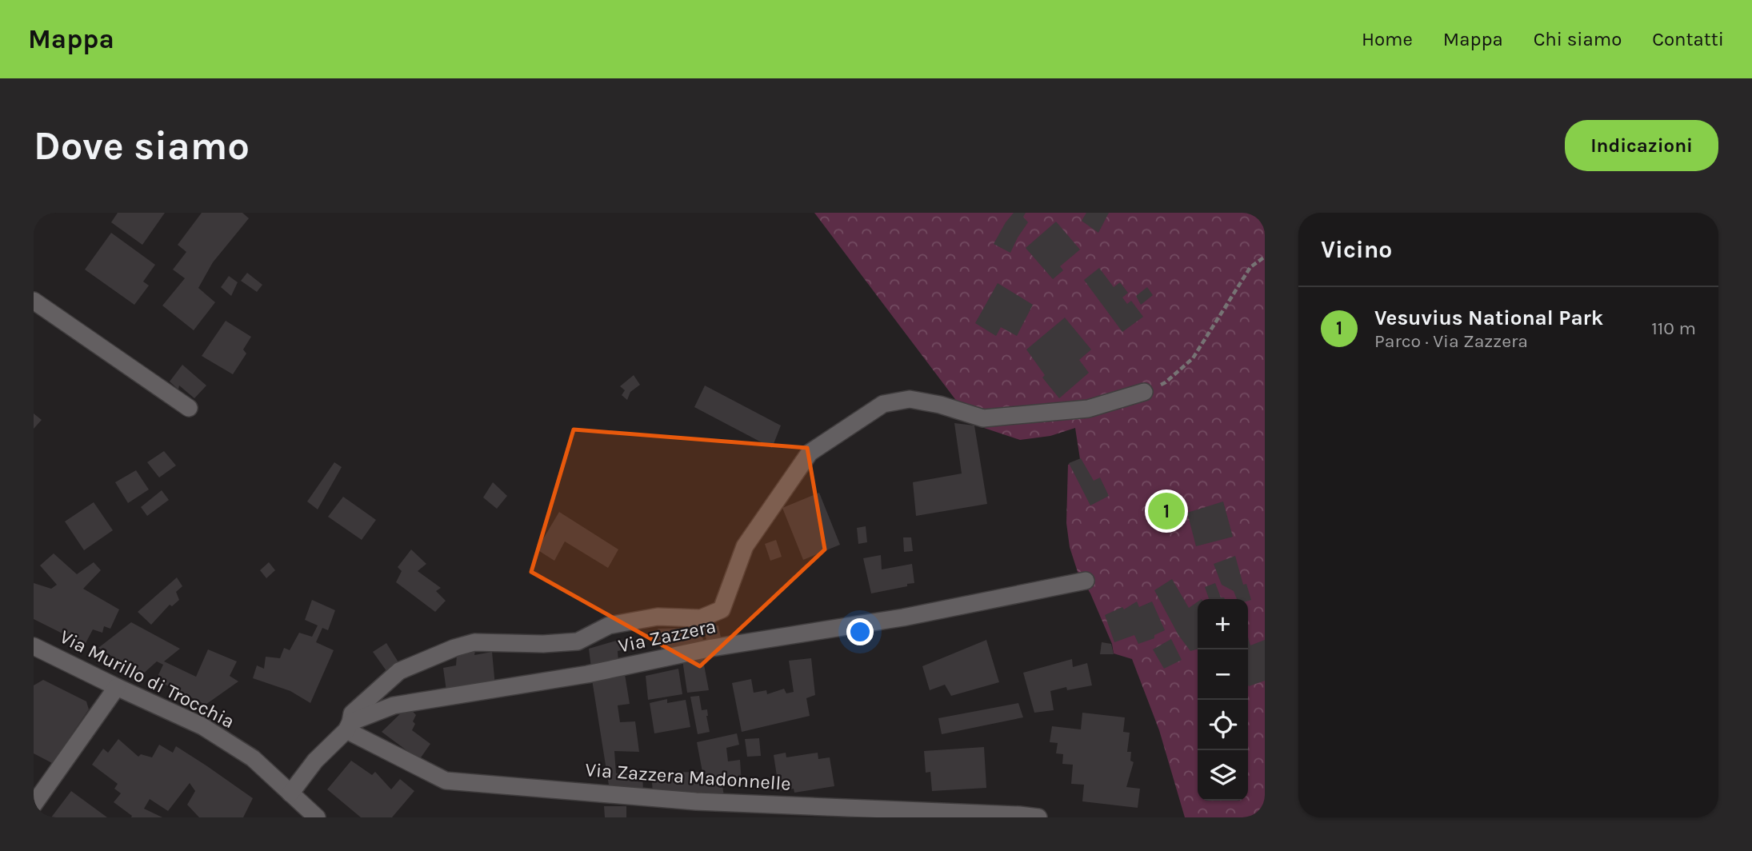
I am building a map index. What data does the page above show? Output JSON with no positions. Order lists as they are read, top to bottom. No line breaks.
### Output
{"streets":{"street":["Via Zazzera","Via Murillo di Trocchia","Via Zazzera Madonnelle"]},"crossings":[["Via Zazzera","Via Murillo di Trocchia"],["Via Zazzera","Via Zazzera Madonnelle"]],"page":{"header":"Mappa","nav":["Home","Mappa","Chi siamo","Contatti"],"buttons":"Indicazioni","title":"Dove siamo","heading":"Vicino","list":[{"mark":"1","name":"Vesuvius National Park","note":"Parco · Via Zazzera","value":"110 m"}],"pins":"1","map_buttons":["+","−"]}}
